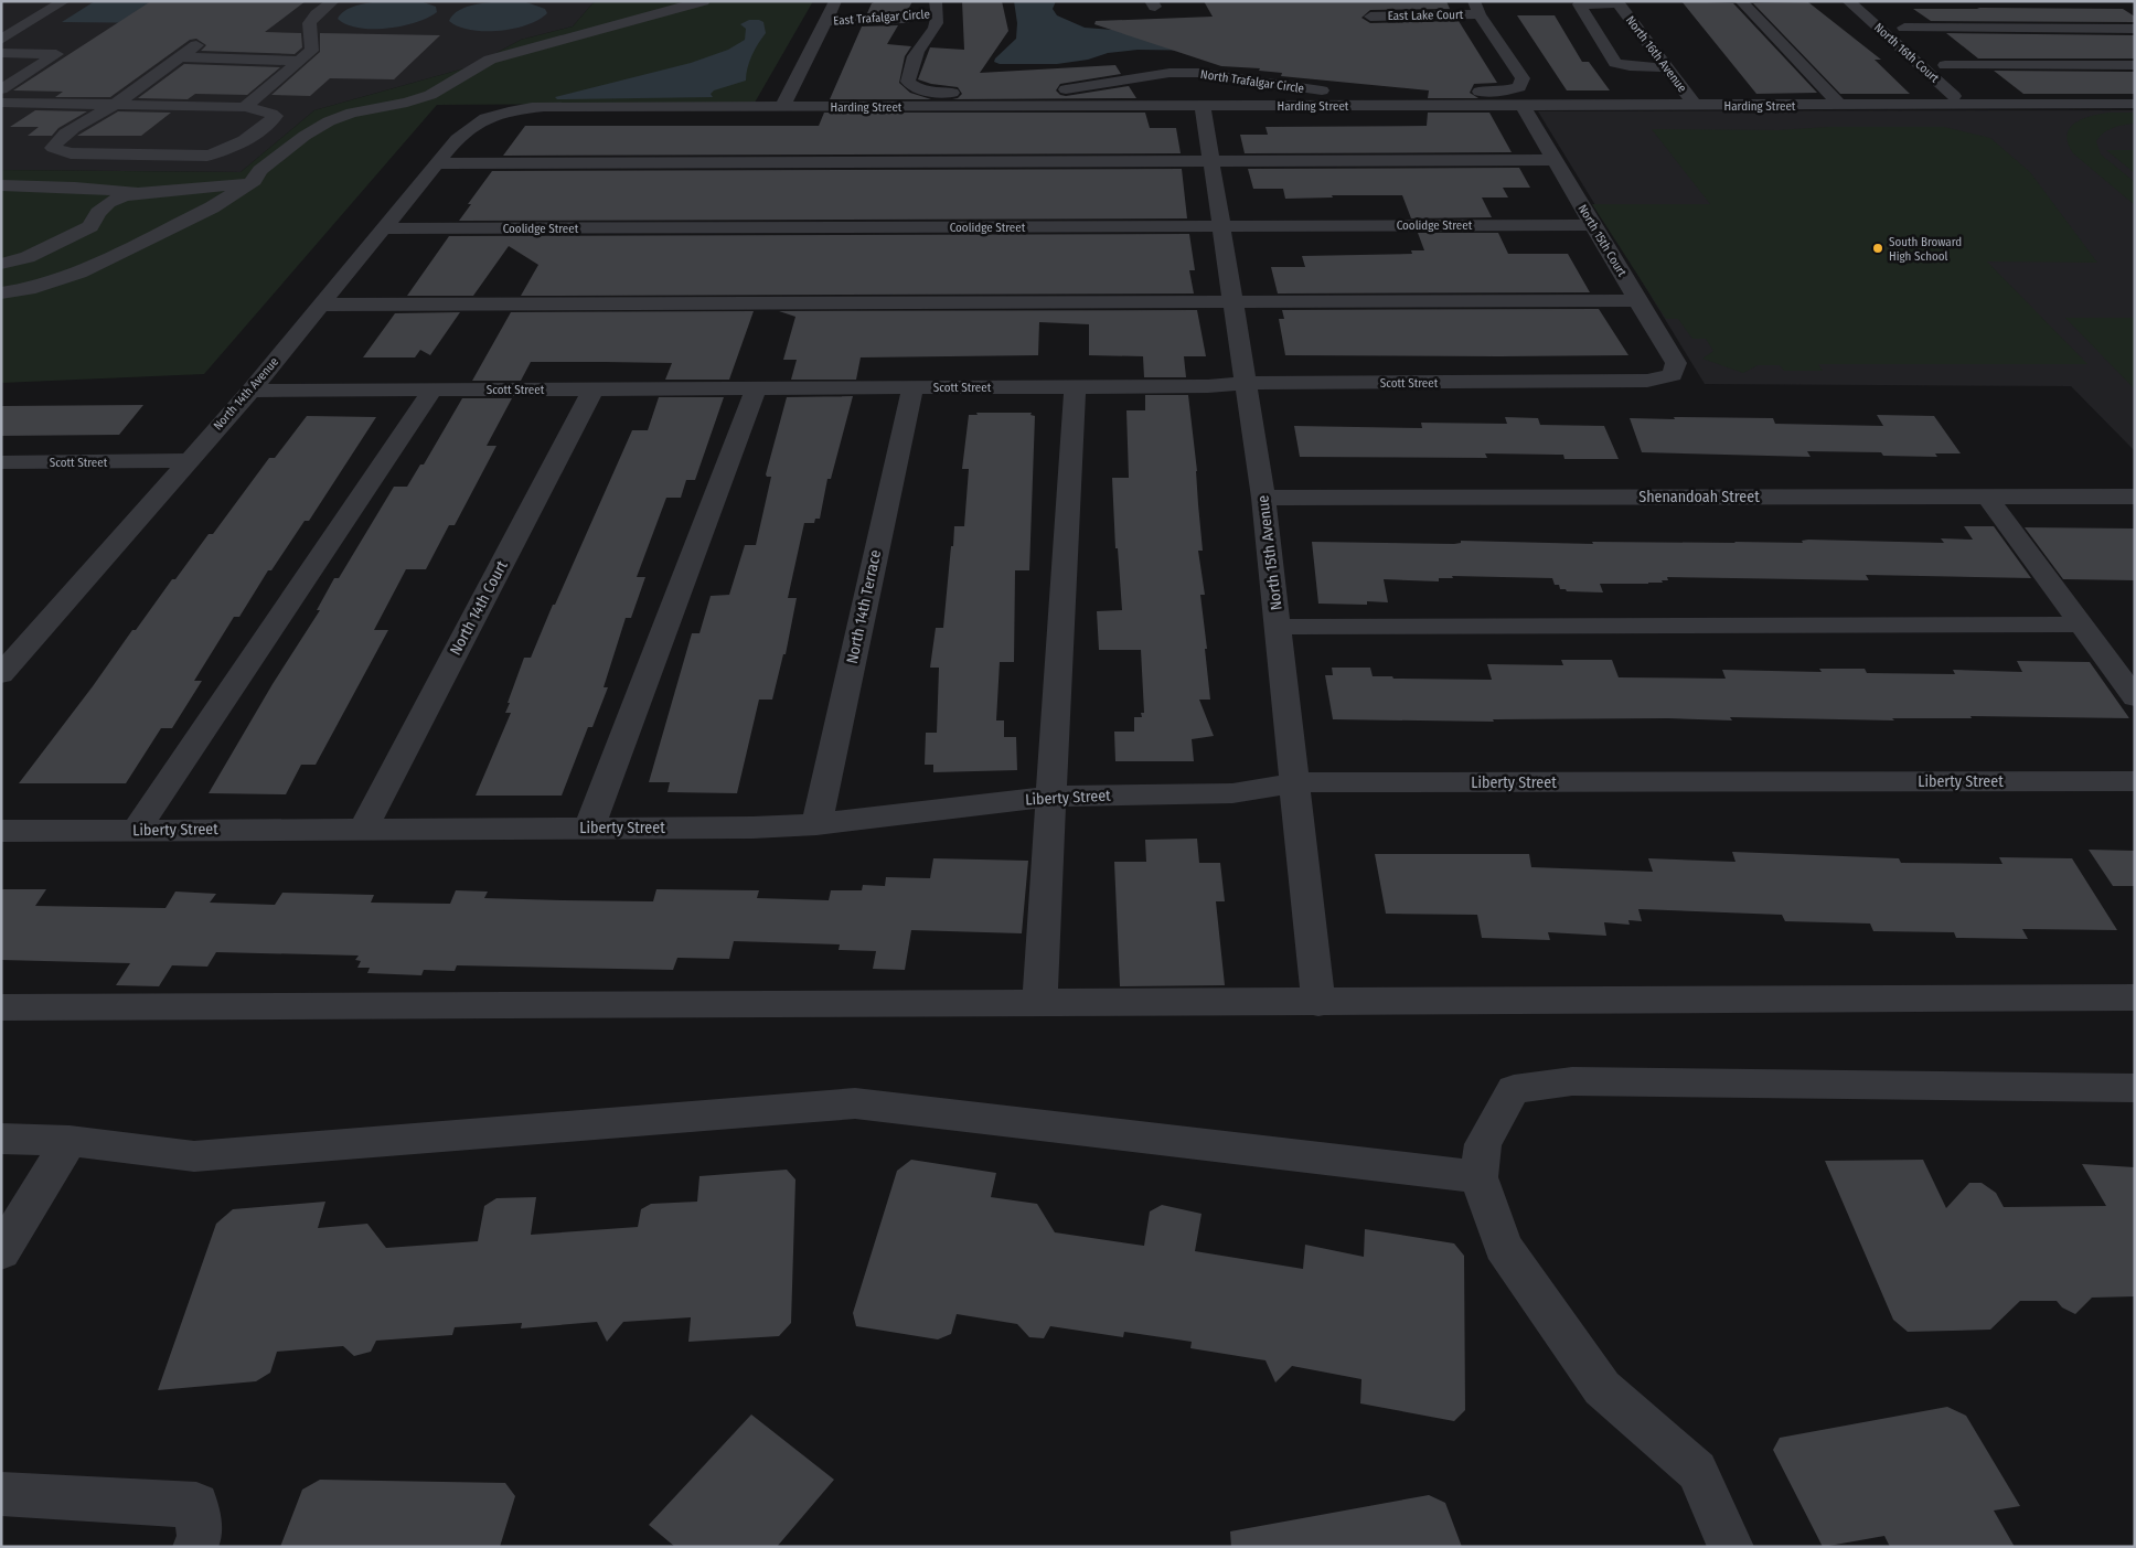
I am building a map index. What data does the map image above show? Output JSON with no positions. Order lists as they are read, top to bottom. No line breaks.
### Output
{"streets":{"street":["East Lake Court","East Trafalgar Circle","North 16th Court","North 16th Avenue","North Trafalgar Circle","Harding Street","Coolidge Street","North 15th Court","Scott Street","North 14th Avenue","Shenandoah Street","North 15th Avenue","North 14th Terrace","North 14th Court","Liberty Street"]},"crossings":[["East Lake Court","North Trafalgar Circle"],["East Trafalgar Circle","North Trafalgar Circle"],["North 16th Court","Harding Street"],["North 16th Avenue","Harding Street"],["Harding Street","North 15th Court"],["Harding Street","North 14th Avenue"],["Harding Street","North 15th Avenue"],["Coolidge Street","North 15th Court"],["Coolidge Street","North 14th Avenue"],["Coolidge Street","North 15th Avenue"],["North 15th Court","Scott Street"],["Scott Street","North 14th Avenue"],["Scott Street","North 15th Avenue"],["Scott Street","North 14th Terrace"],["Scott Street","North 14th Court"],["Shenandoah Street","North 15th Avenue"],["North 15th Avenue","Liberty Street"],["North 14th Terrace","Liberty Street"],["North 14th Court","Liberty Street"]],"places":["South Broward High School"]}
